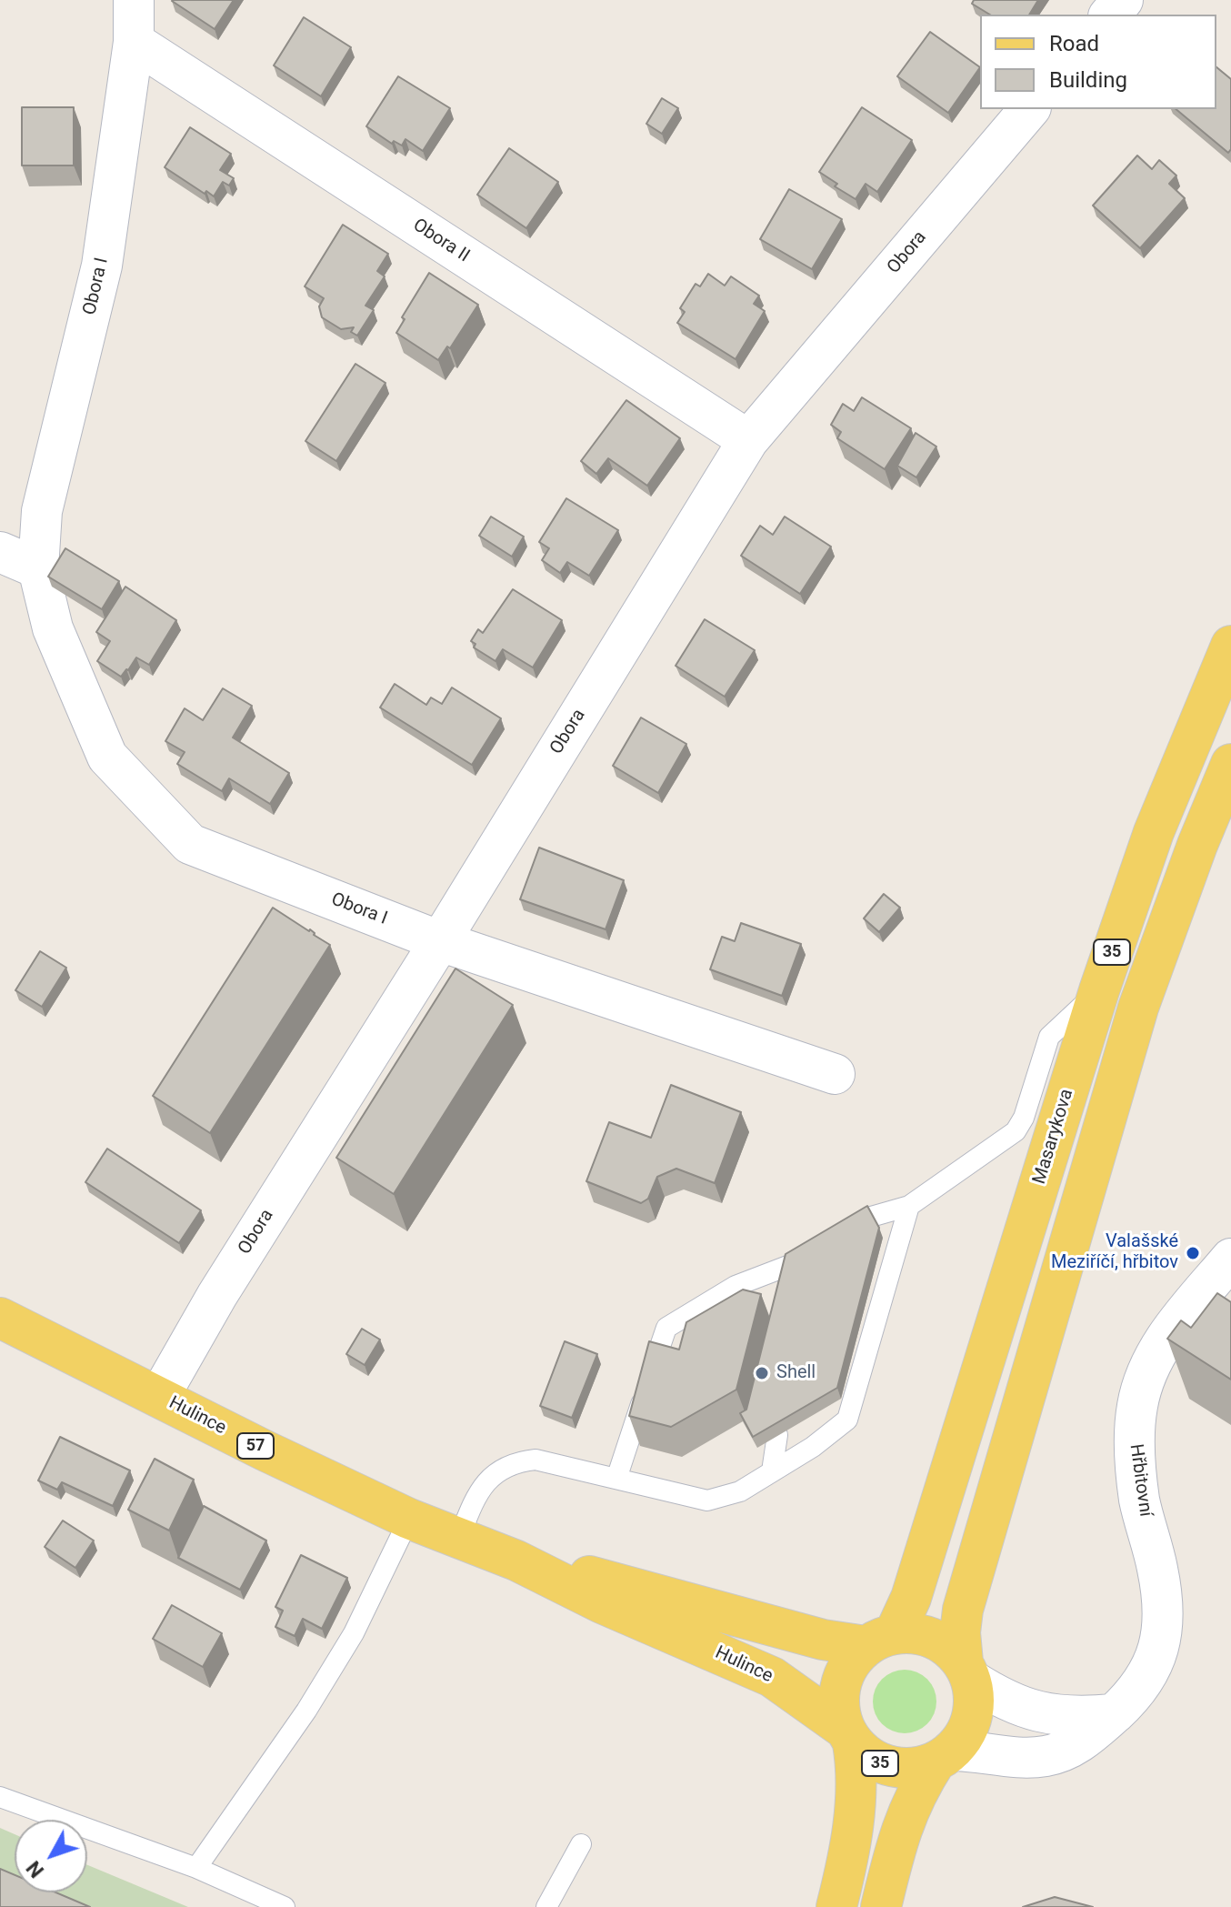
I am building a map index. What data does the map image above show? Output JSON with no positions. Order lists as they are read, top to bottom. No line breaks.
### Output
{"streets":{"main road":["35","Masarykova","Hulince","57"],"street":["Obora II","Obora","Obora I","Hřbitovní"]},"crossings":[["Obora II","Obora"],["Obora II","Obora I"],["Obora","Obora I"],["Obora","Hulince"],["35","Masarykova"],["35","Hulince"],["35","Hřbitovní"],["Masarykova","Hulince"],["Masarykova","Hřbitovní"],["Hulince","Hřbitovní"]],"places":["Valašské Meziříčí, hřbitov","Shell"],"legend":["Road","Building"],"north":"bottom left"}
